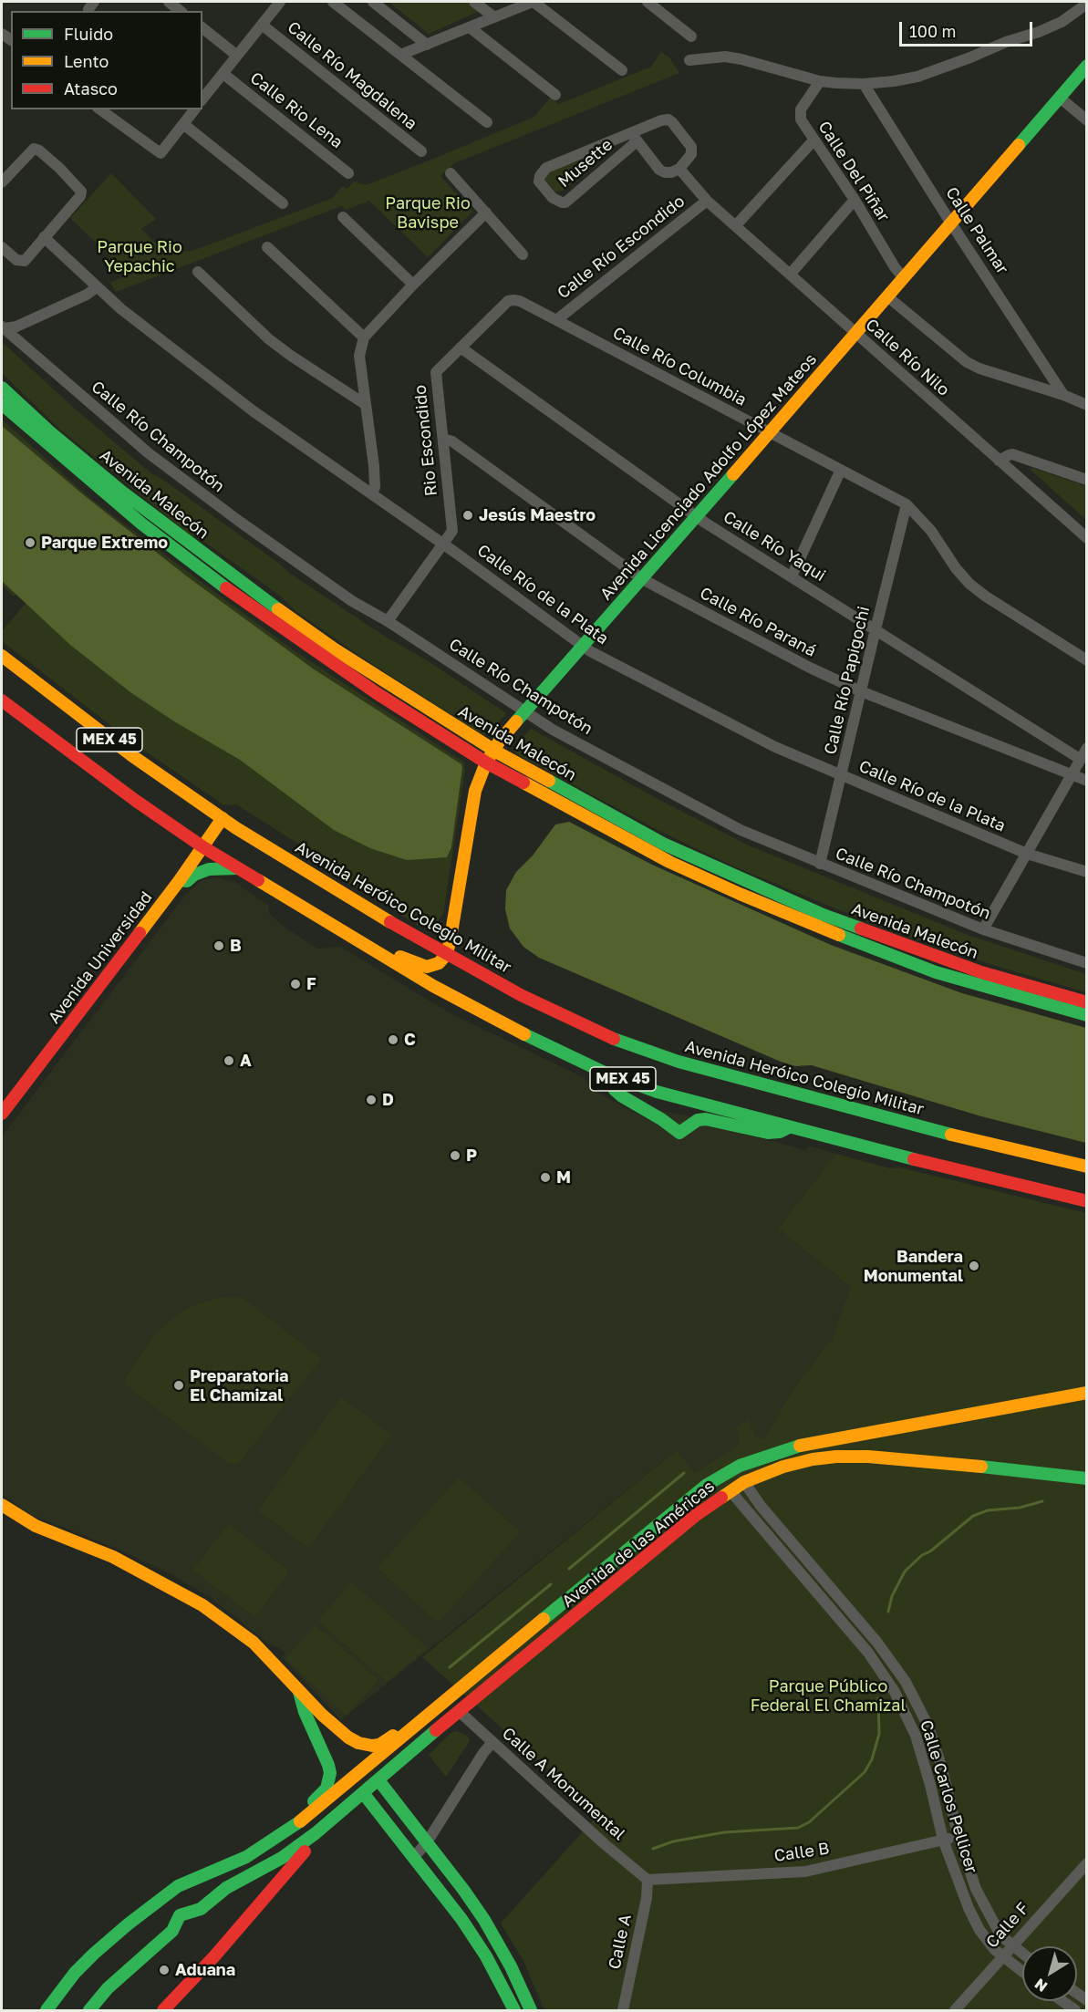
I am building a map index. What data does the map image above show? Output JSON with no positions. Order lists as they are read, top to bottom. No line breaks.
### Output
{"streets":{"main road":["Avenida Licenciado Adolfo López Mateos","Avenida Malecón","MEX 45","Avenida Heróico Colegio Militar","Avenida Universidad","Avenida de las Américas"],"street":["Calle Río Magdalena","Calle Rio Lena","Musette","Calle Del Piñar","Calle Palmar","Calle Río Escondido","Calle Río Nilo","Calle Río Columbia","Calle Río Champotón","Rio Escondido","Calle Río Yaqui","Calle Río de la Plata","Calle Río Paraná","Calle Río Papigochi","Calle A Monumental","Calle Carlos Pellicer","Calle B","Calle F","Calle A"]},"crossings":[["Calle Del Piñar","Avenida Licenciado Adolfo López Mateos"],["Calle Palmar","Avenida Licenciado Adolfo López Mateos"],["Calle Río Escondido","Calle Río Nilo"],["Calle Río Escondido","Calle Río Columbia"],["Calle Río Nilo","Avenida Licenciado Adolfo López Mateos"],["Calle Río Columbia","Rio Escondido"],["Calle Río Columbia","Avenida Licenciado Adolfo López Mateos"],["Calle Río Columbia","Calle Río Papigochi"],["Calle Río Champotón","Rio Escondido"],["Calle Río Champotón","Avenida Licenciado Adolfo López Mateos"],["Calle Río Champotón","Calle Río Papigochi"],["Rio Escondido","Calle Río Yaqui"],["Rio Escondido","Calle Río de la Plata"],["Rio Escondido","Calle Río Paraná"],["Avenida Licenciado Adolfo López Mateos","Avenida Malecón"],["Avenida Licenciado Adolfo López Mateos","Calle Río Yaqui"],["Avenida Licenciado Adolfo López Mateos","Calle Río de la Plata"],["Avenida Licenciado Adolfo López Mateos","Calle Río Paraná"],["Avenida Licenciado Adolfo López Mateos","Avenida Heróico Colegio Militar"],["Calle Río Yaqui","Calle Río Papigochi"],["Calle Río de la Plata","Calle Río Papigochi"],["Calle Río Paraná","Calle Río Papigochi"],["MEX 45","Avenida Universidad"],["Avenida Heróico Colegio Militar","Avenida Universidad"],["Avenida de las Américas","Calle A Monumental"],["Avenida de las Américas","Calle Carlos Pellicer"],["Calle A Monumental","Calle B"],["Calle A Monumental","Calle A"],["Calle Carlos Pellicer","Calle B"],["Calle Carlos Pellicer","Calle F"],["Calle B","Calle A"]],"parks":["Parque Rio Bavispe","Parque Rio Yepachic","Parque Público Federal El Chamizal"],"places":["Jesús Maestro","Parque Extremo","B","F","C","A","D","P","M","Bandera Monumental","Preparatoria El Chamizal","Aduana"],"legend":["Fluido","Lento","Atasco"],"scale_bar":"100 m","north":"bottom left"}
